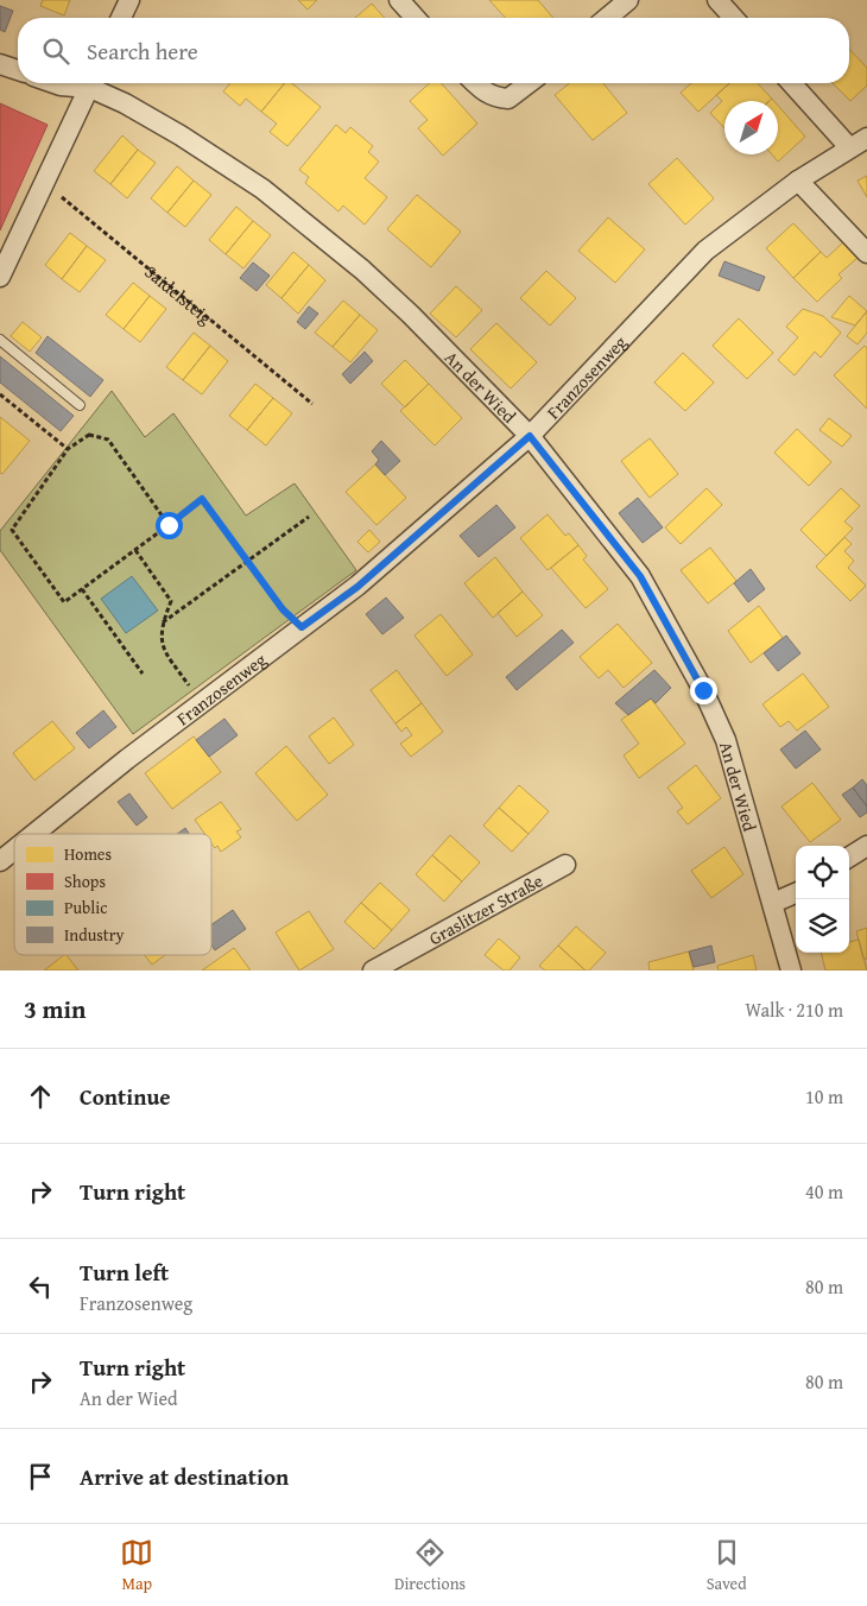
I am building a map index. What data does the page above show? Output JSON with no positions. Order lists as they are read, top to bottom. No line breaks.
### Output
{"streets":{"street":["Franzosenweg","An der Wied","Graslitzer Straße"],"path":["Saidelsteig"]},"crossings":[["Franzosenweg","An der Wied"]],"legend":["Homes","Shops","Public","Industry"],"north":"top right","page":{"search":"Search here","heading":["3 min","Walk · 210 m"],"list":[["Continue","10 m"],["Turn right","40 m"],["Turn left","Franzosenweg","80 m"],["Turn right","An der Wied","80 m"],"Arrive at destination"],"nav":["Map","Directions","Saved"]}}
